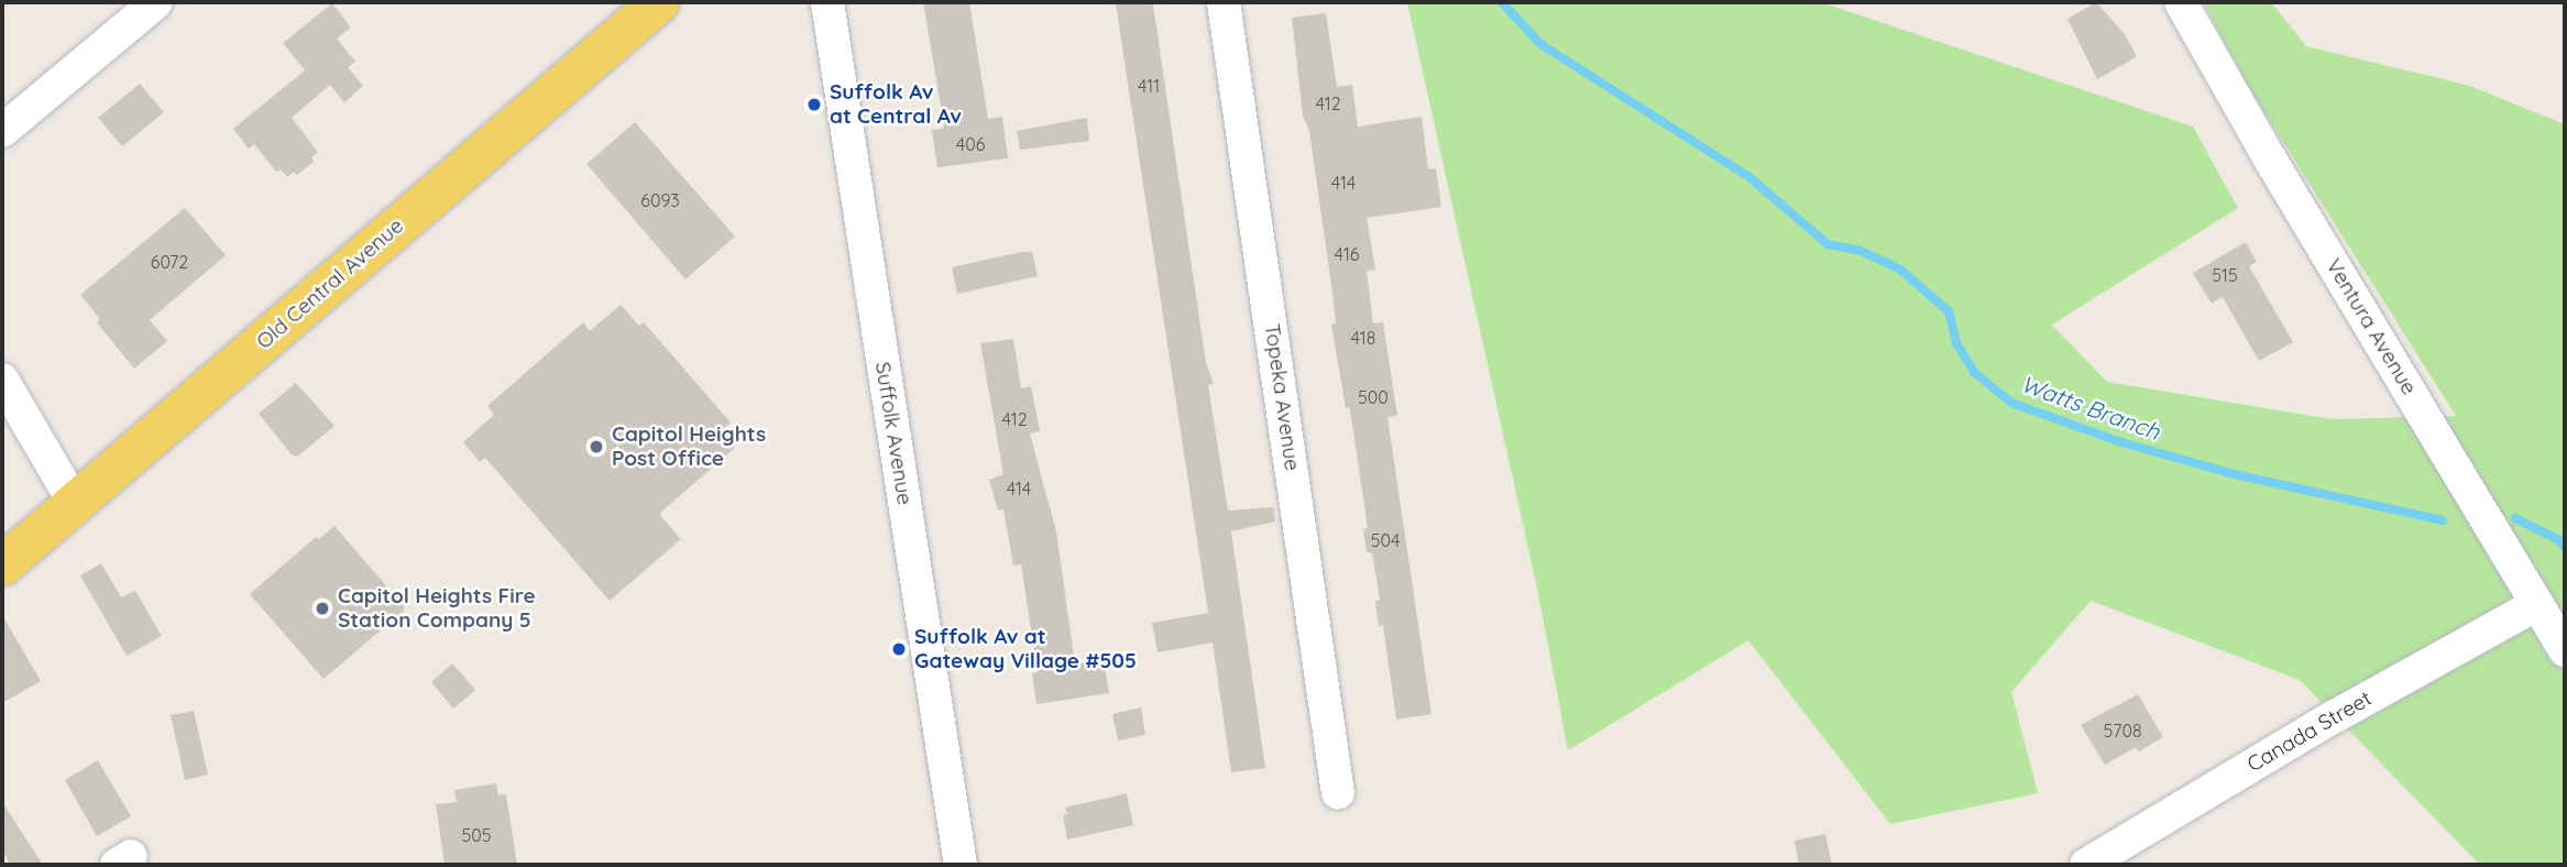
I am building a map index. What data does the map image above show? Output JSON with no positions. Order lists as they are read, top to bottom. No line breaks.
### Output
{"streets":{"main road":["Old Central Avenue"],"street":["Ventura Avenue","Topeka Avenue","Suffolk Avenue","Canada Street"]},"crossings":[["Ventura Avenue","Canada Street"]],"water":["Watts Branch"],"places":["Suffolk Av at Central Av","Capitol Heights Post Office","Capitol Heights Fire Station Company 5","Suffolk Av at Gateway Village #505"],"house_numbers":["411","412","406","414","6093","416","6072","515","418","500","412","414","504","5708","505"]}
